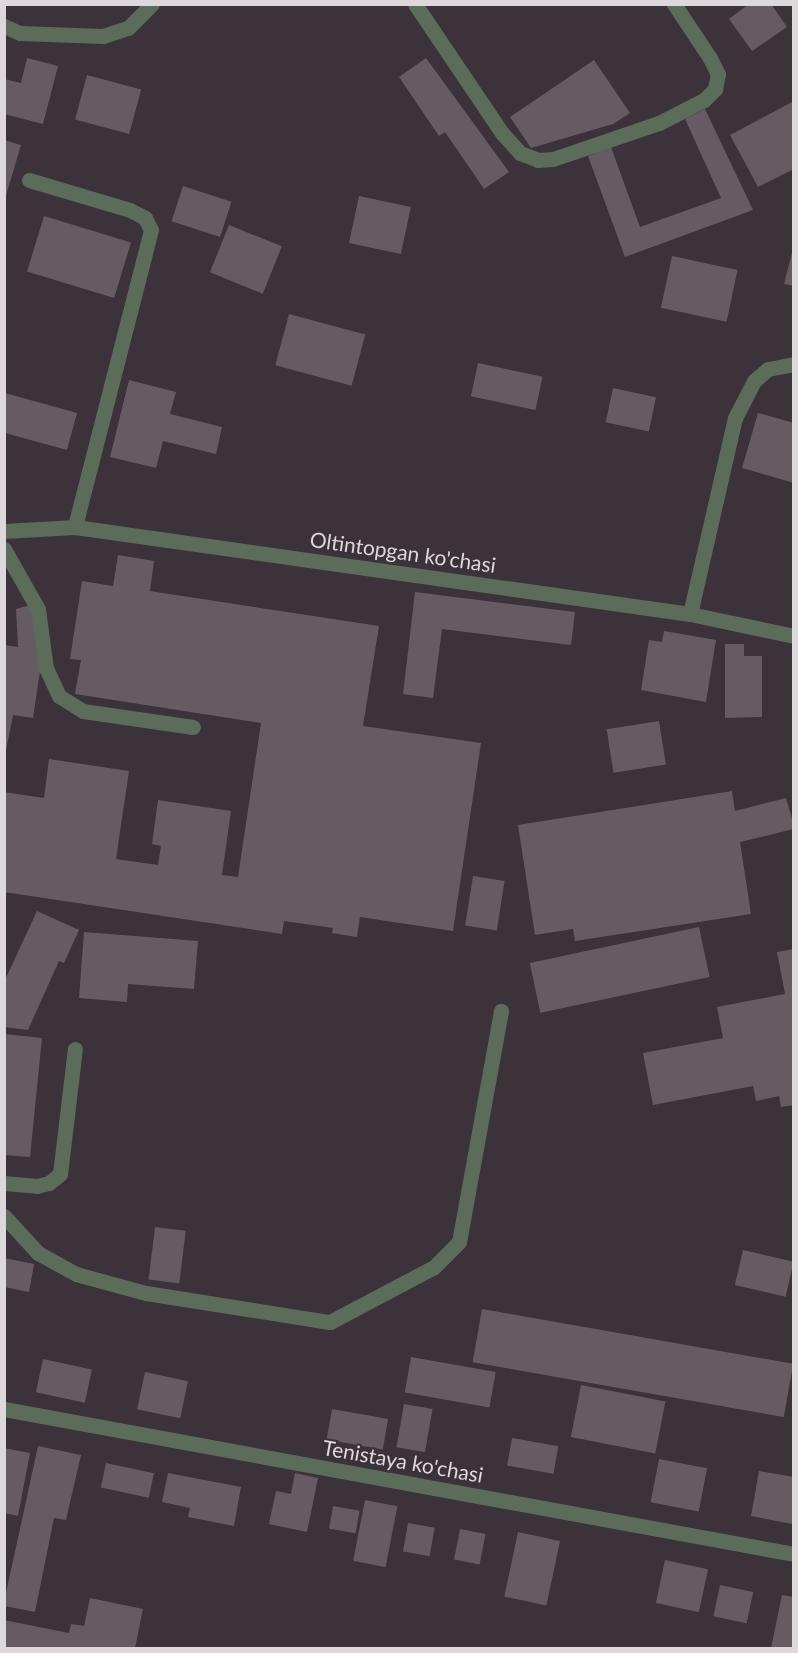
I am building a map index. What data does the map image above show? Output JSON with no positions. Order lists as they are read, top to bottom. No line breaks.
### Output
{"streets":{"street":["Oltintopgan ko'chasi","Tenistaya ko'chasi"]}}
